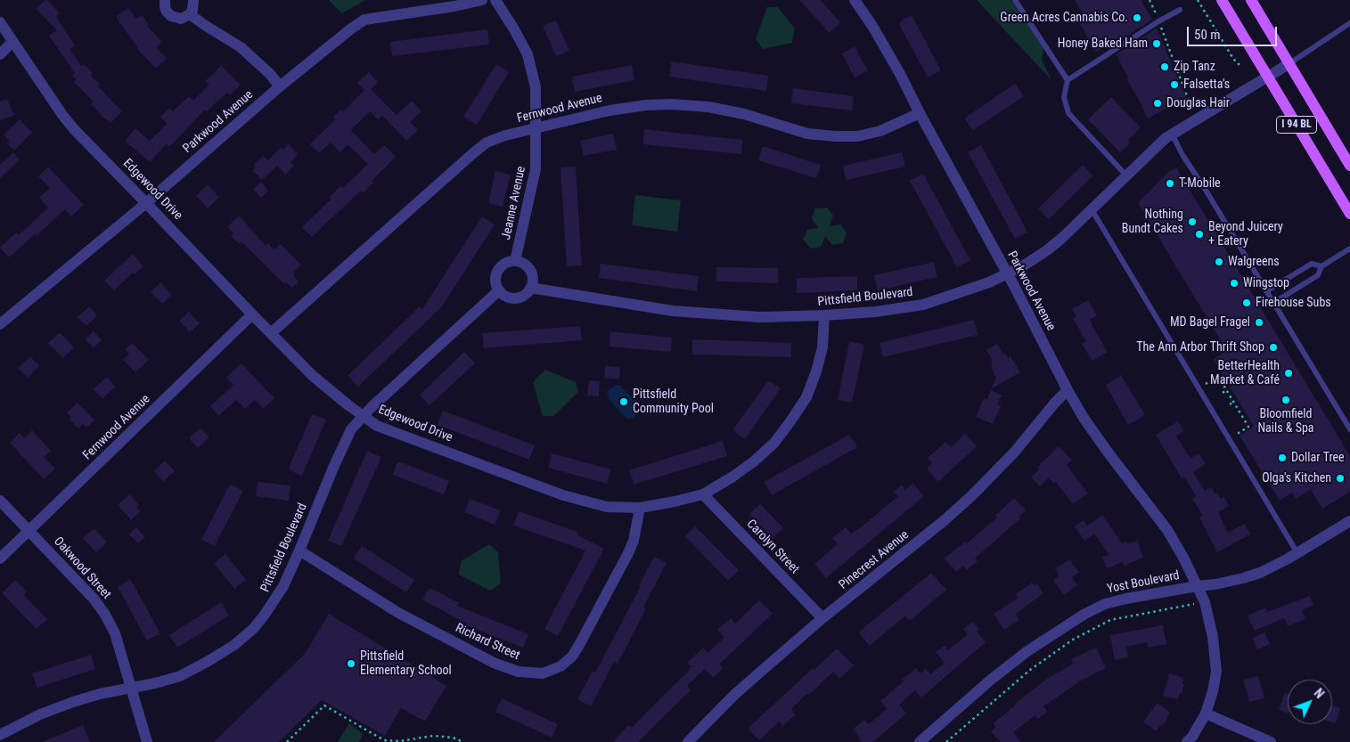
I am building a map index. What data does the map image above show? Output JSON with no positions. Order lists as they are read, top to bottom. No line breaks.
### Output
{"streets":{"main road":["I 94 BL"],"street":["Fernwood Avenue","Parkwood Avenue","Edgewood Drive","Jeanne Avenue","Pittsfield Boulevard","Carolyn Street","Pinecrest Avenue","Oakwood Street","Yost Boulevard","Richard Street"]},"crossings":[["Fernwood Avenue","Parkwood Avenue"],["Fernwood Avenue","Edgewood Drive"],["Fernwood Avenue","Jeanne Avenue"],["Fernwood Avenue","Oakwood Street"],["Parkwood Avenue","Edgewood Drive"],["Parkwood Avenue","Pittsfield Boulevard"],["Parkwood Avenue","Pinecrest Avenue"],["Parkwood Avenue","Yost Boulevard"],["I 94 BL","Pittsfield Boulevard"],["Edgewood Drive","Pittsfield Boulevard"],["Edgewood Drive","Carolyn Street"],["Edgewood Drive","Richard Street"],["Jeanne Avenue","Pittsfield Boulevard"],["Pittsfield Boulevard","Oakwood Street"],["Pittsfield Boulevard","Richard Street"],["Carolyn Street","Pinecrest Avenue"]],"places":["Green Acres Cannabis Co.","Honey Baked Ham","Zip Tanz","Falsetta's","Douglas Hair","T-Mobile","Nothing Bundt Cakes","Beyond Juicery + Eatery","Walgreens","Wingstop","Firehouse Subs","MD Bagel Fragel","The Ann Arbor Thrift Shop","BetterHealth Market & Café","Bloomfield Nails & Spa","Pittsfield Community Pool","Dollar Tree","Olga's Kitchen","Pittsfield Elementary School"],"scale_bar":"50 m","north":"top right"}
